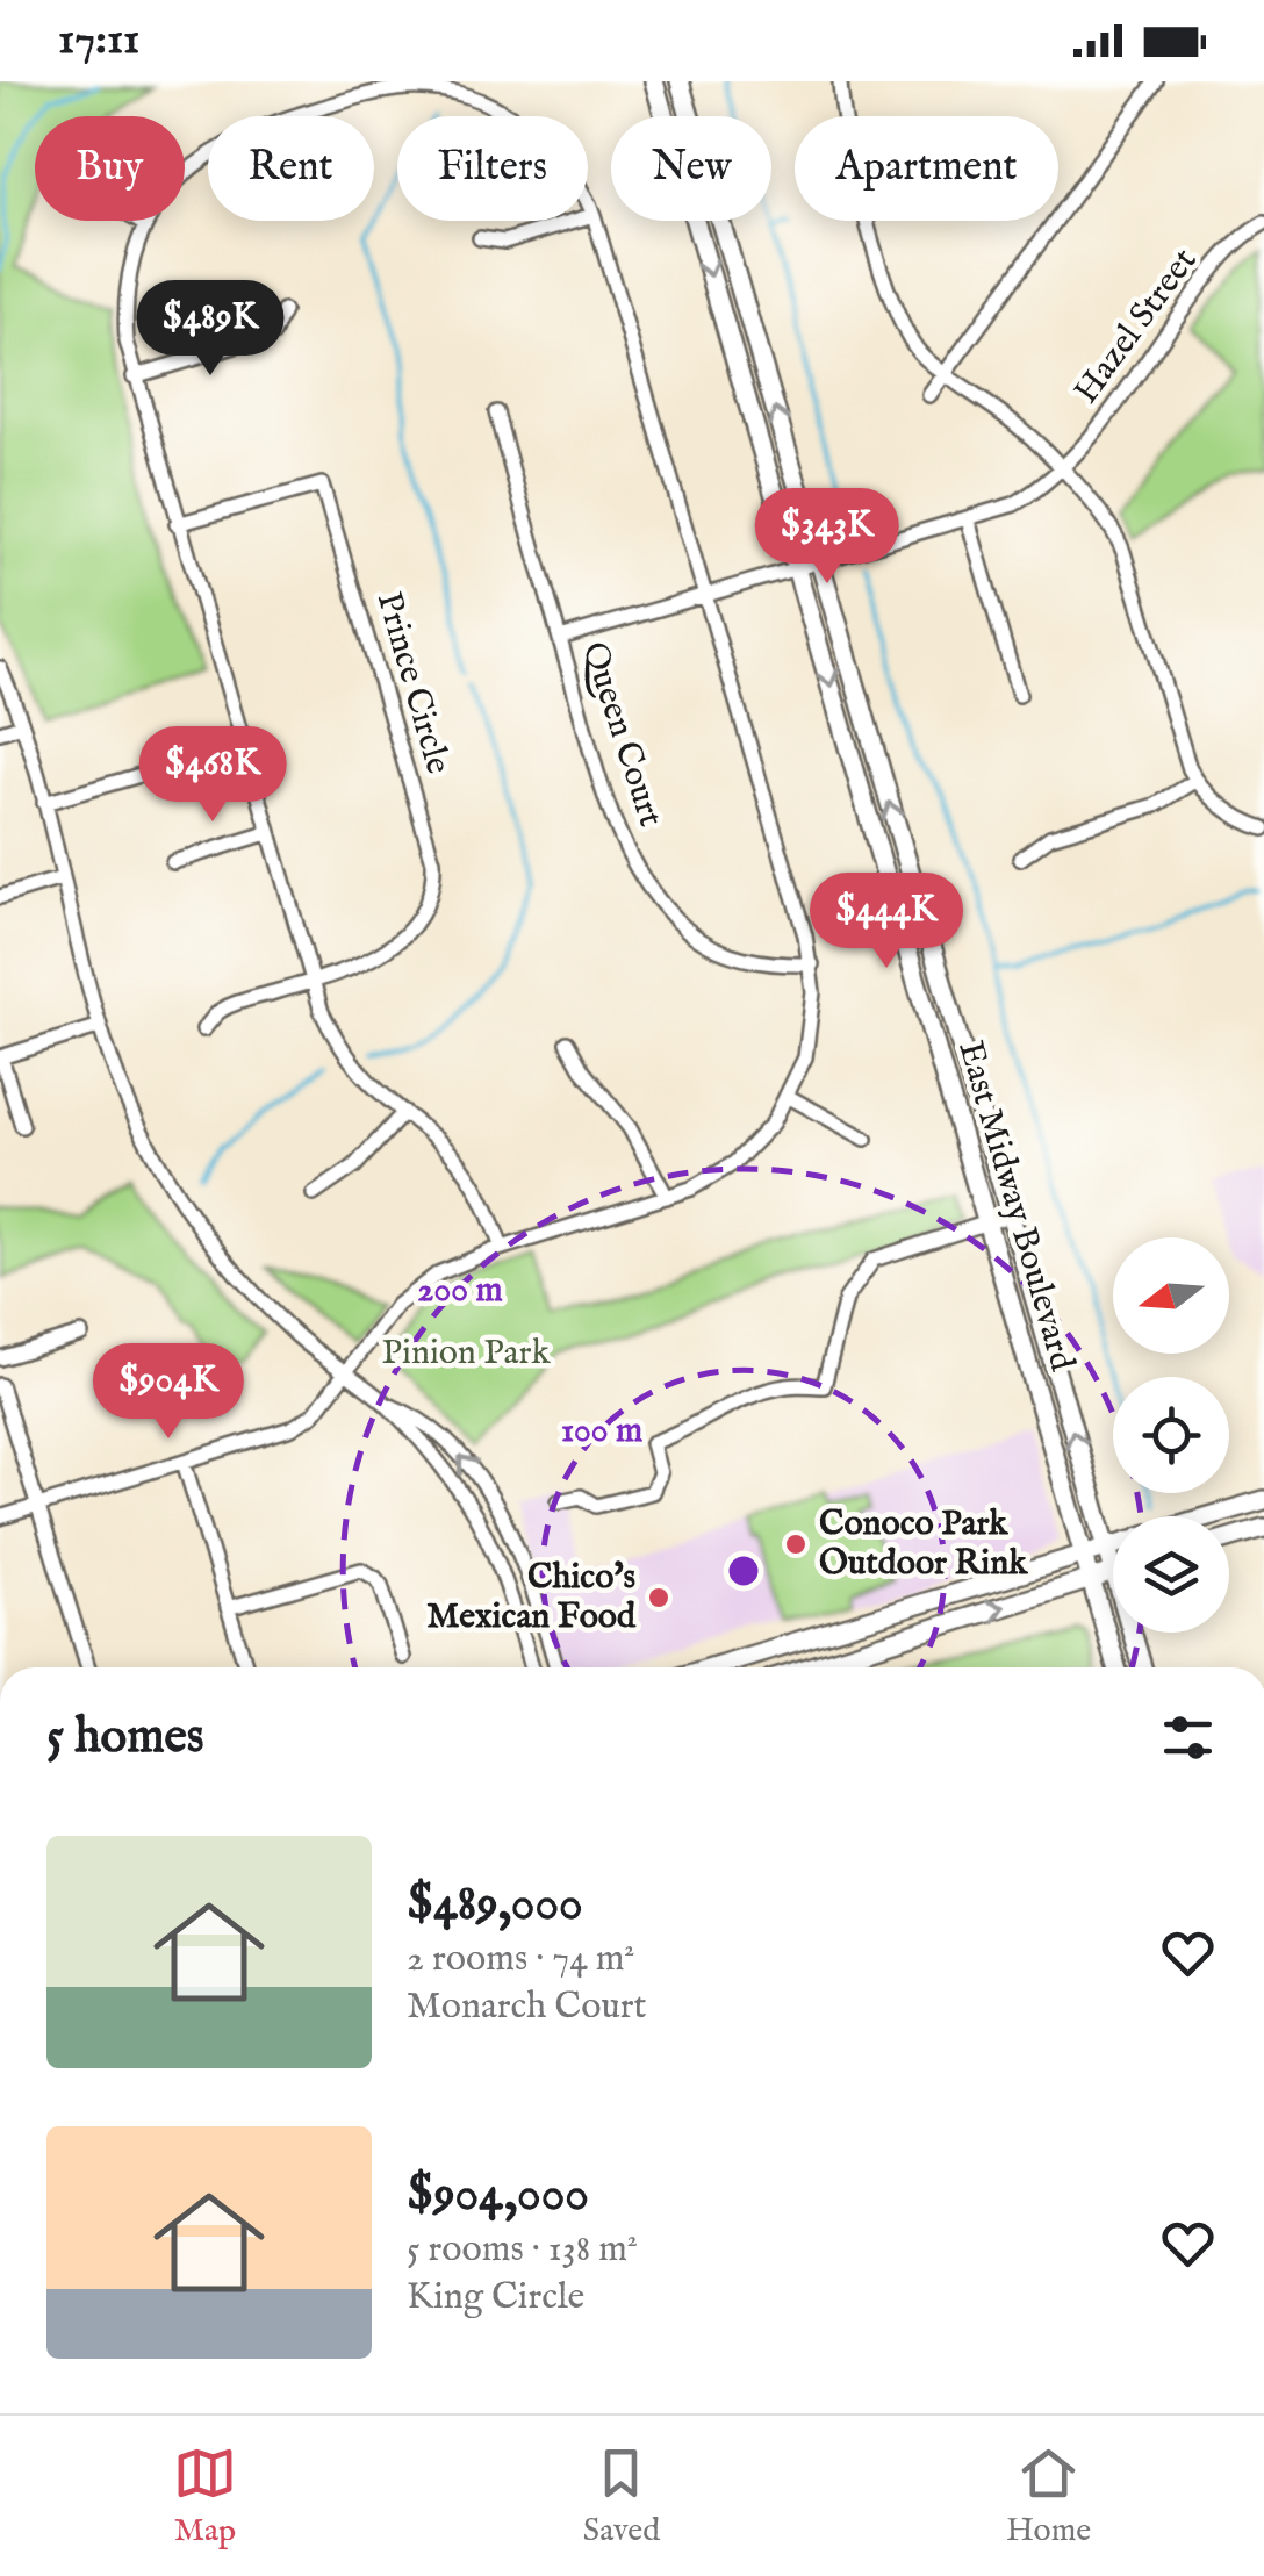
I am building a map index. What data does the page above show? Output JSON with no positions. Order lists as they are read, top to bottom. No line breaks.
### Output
{"streets":{"main road":["East Midway Boulevard"],"street":["Hazel Street","Prince Circle","Queen Court"]},"crossings":[["Hazel Street","Queen Court"],["Hazel Street","East Midway Boulevard"]],"parks":["Pinion Park"],"places":["Conoco Park Outdoor Rink","Chico's Mexican Food"],"north":"left","page":{"status":"17:11","chip":["Buy","Rent","Filters","New","Apartment"],"price":["$489K","$343K","$468K","$444K","$904K"],"heading":"5 homes","list":[{"name":"$489,000","note":"2 rooms · 74 m² · Monarch Court"},{"name":"$904,000","note":"5 rooms · 138 m² · King Circle"}],"tabs":["Map","Saved","Home"]},"rings":["200 m","100 m"]}
